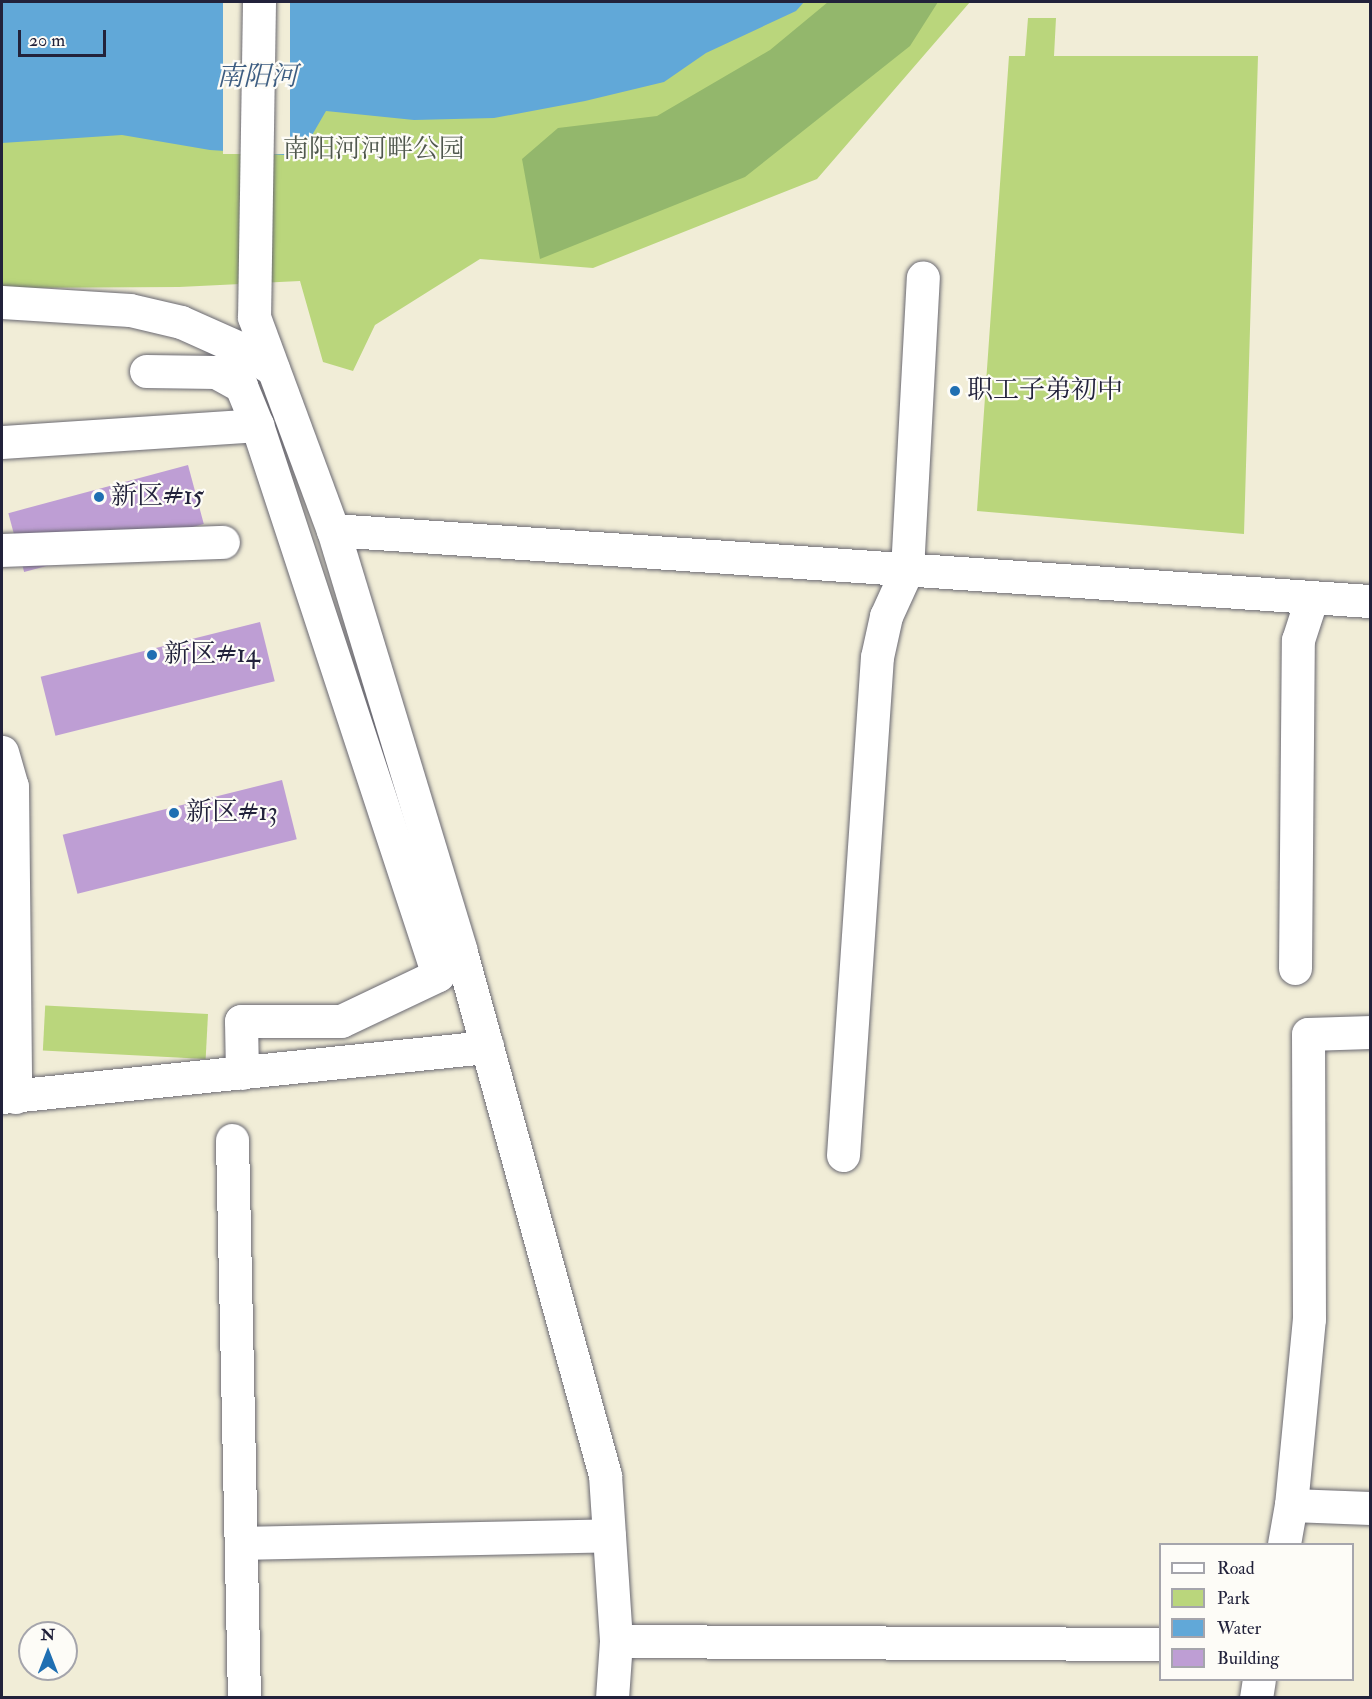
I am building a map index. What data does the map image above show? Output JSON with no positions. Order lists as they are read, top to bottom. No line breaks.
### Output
{"water":["南阳河"],"parks":["南阳河河畔公园"],"places":["职工子弟初中","新区#15","新区#14","新区#13"],"legend":["Road","Park","Water","Building"],"scale_bar":"20 m","north":"top"}
